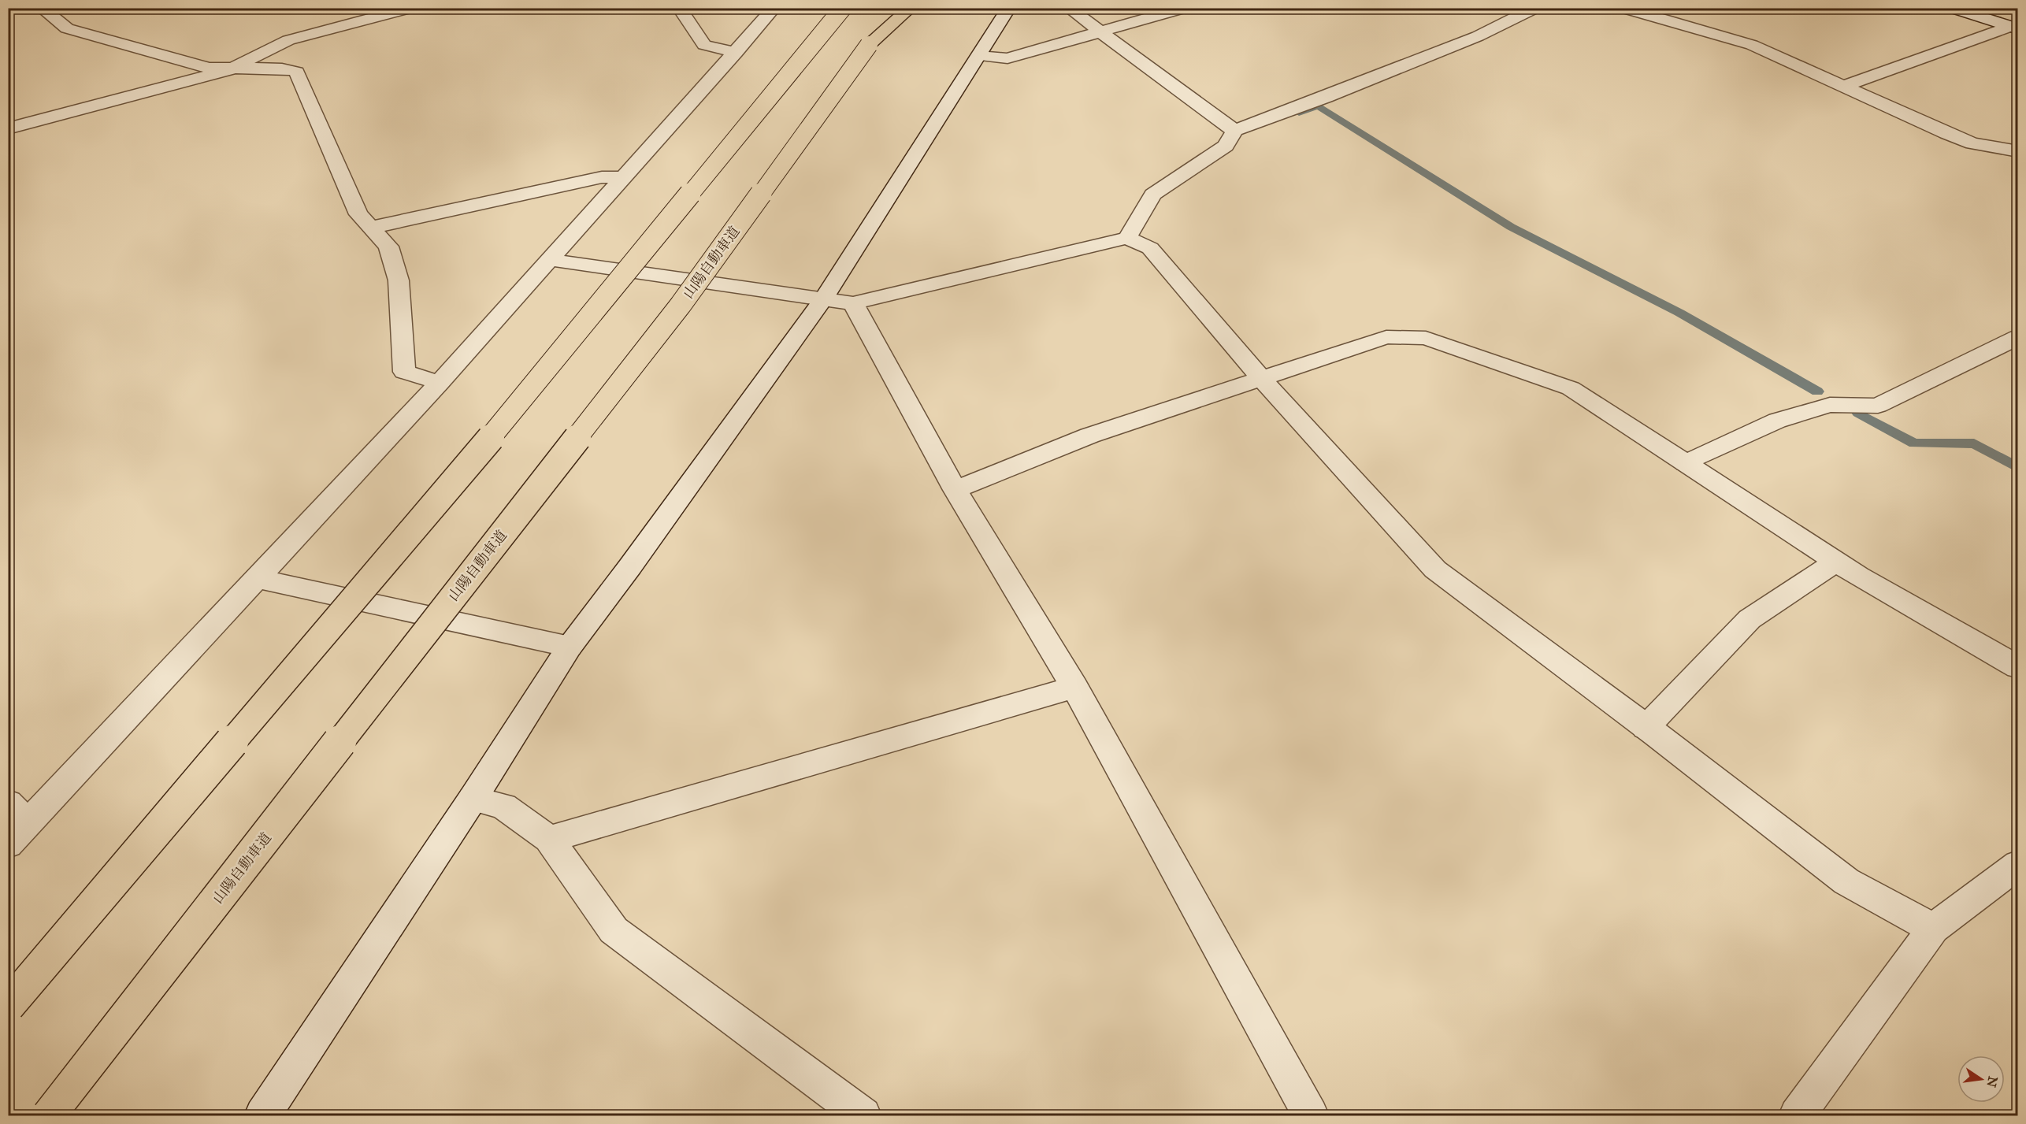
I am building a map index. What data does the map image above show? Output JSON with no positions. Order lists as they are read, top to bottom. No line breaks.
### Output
{"streets":{"highway":["山陽自動車道"]},"north":"right"}
